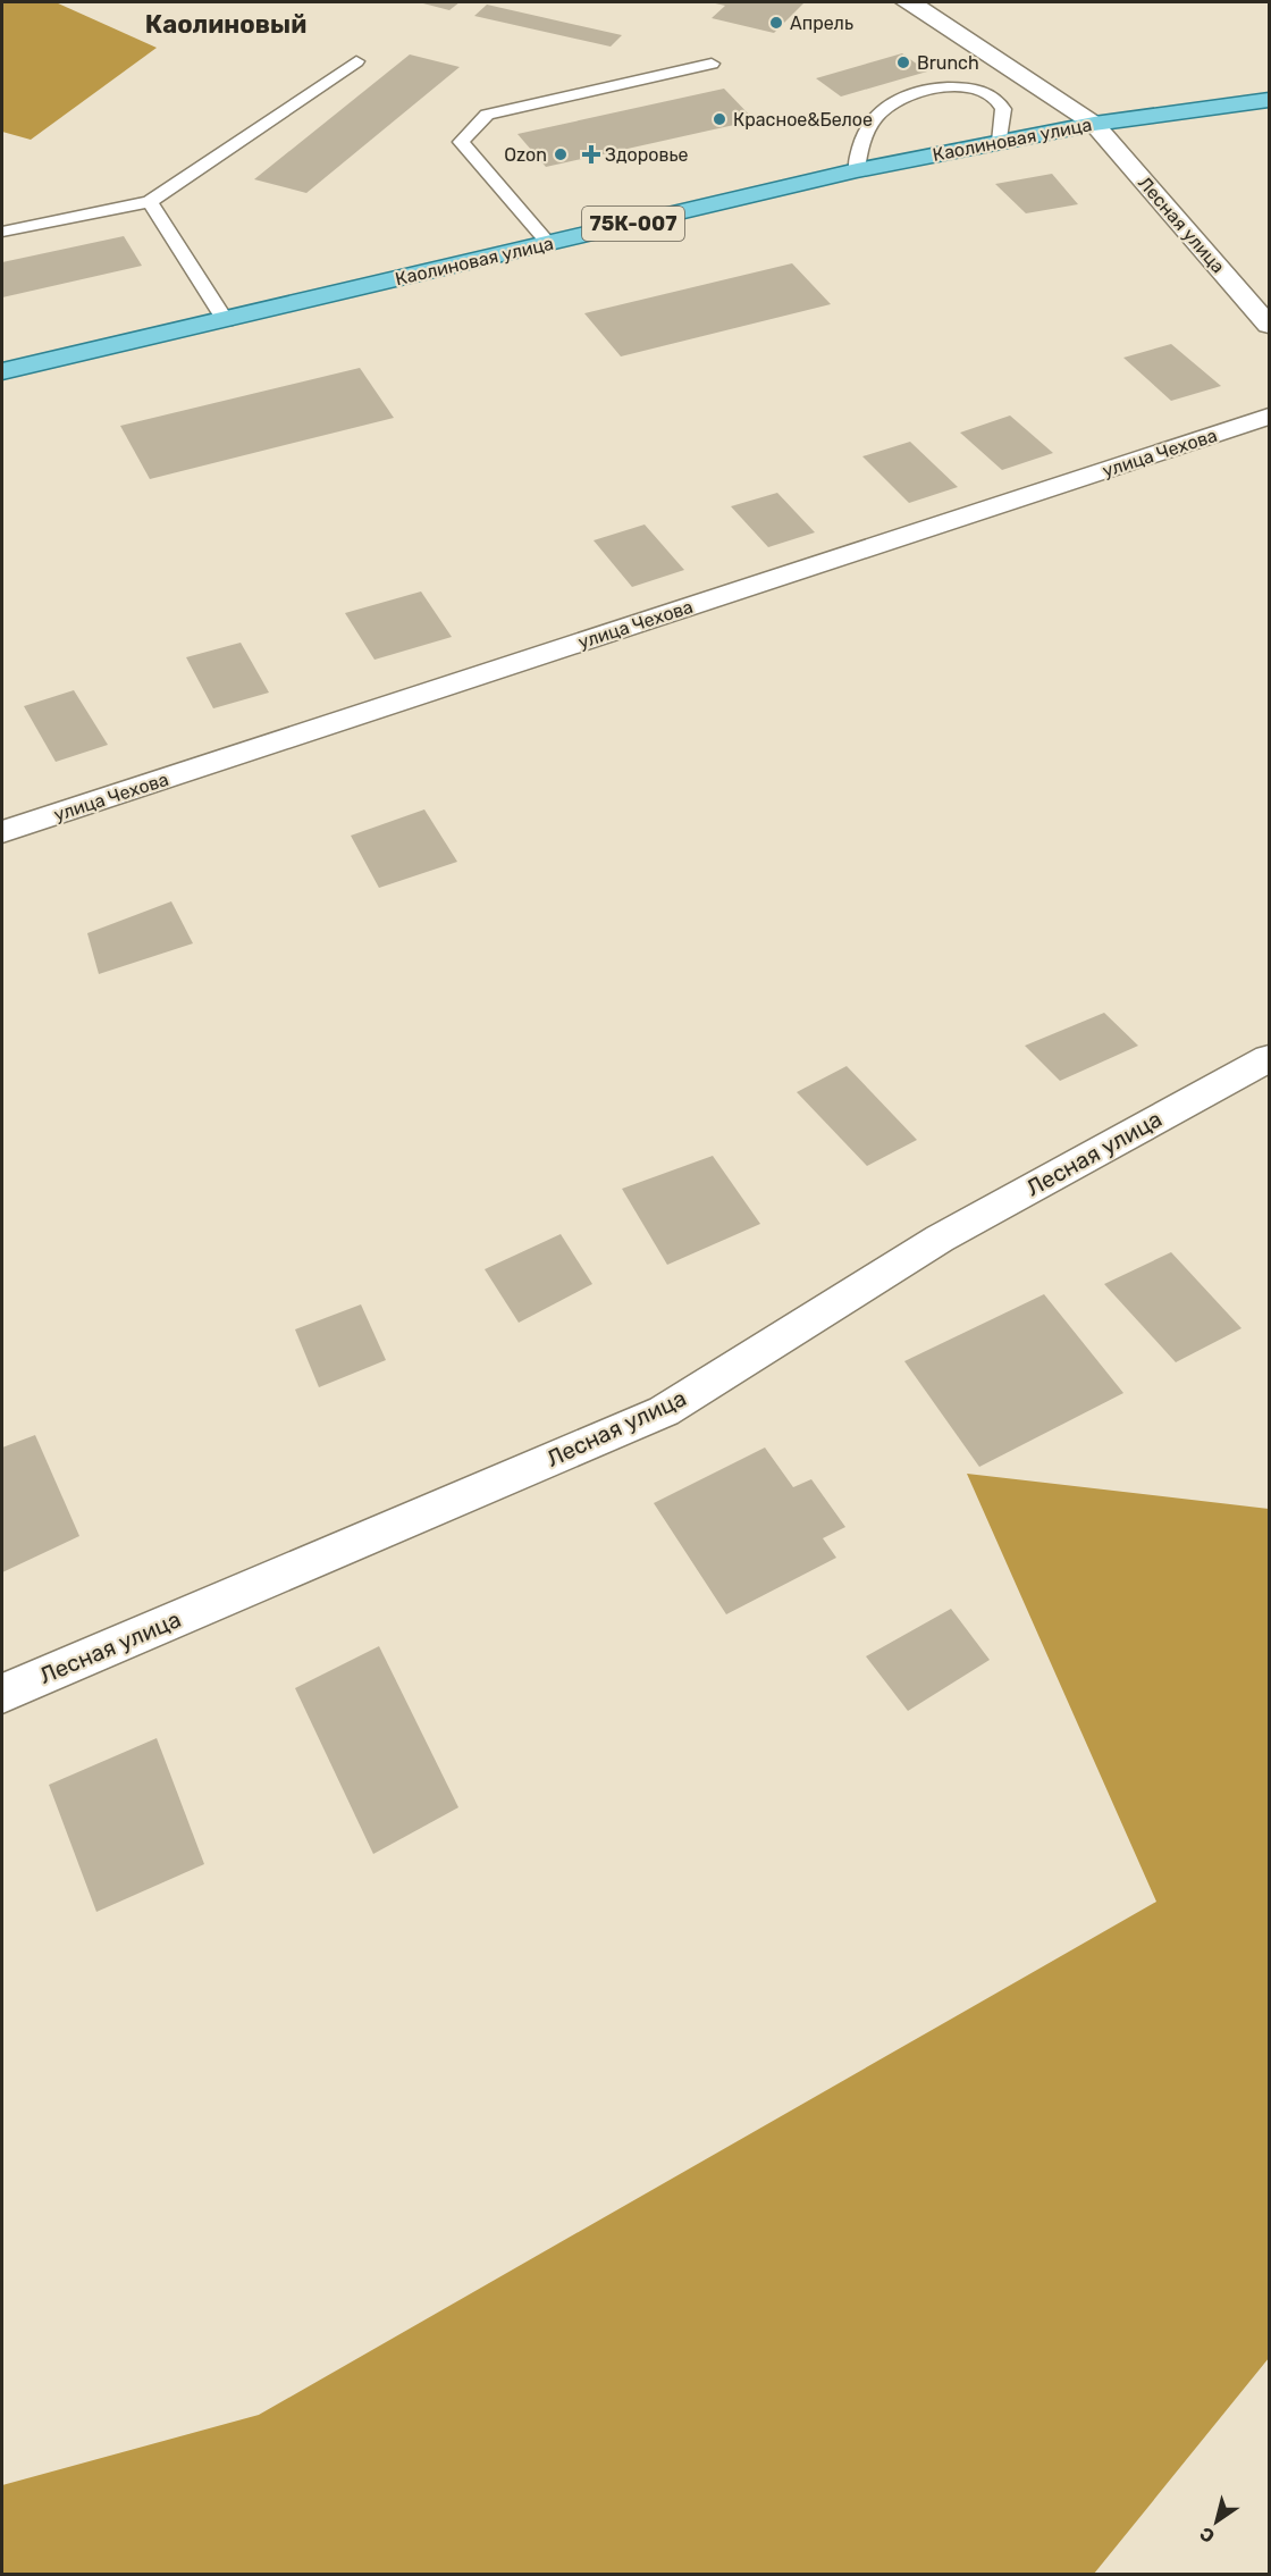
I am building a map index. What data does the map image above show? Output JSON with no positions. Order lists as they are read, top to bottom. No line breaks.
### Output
{"streets":{"main road":["Каолиновая улица","75К-007"],"street":["Лесная улица","улица Чехова"]},"crossings":[["Каолиновая улица","Лесная улица"]],"districts":["Каолиновый"],"places":{"other":["Апрель","Brunch","Красное&Белое","Ozon"],"health":["Здоровье"]},"north":"bottom left"}
